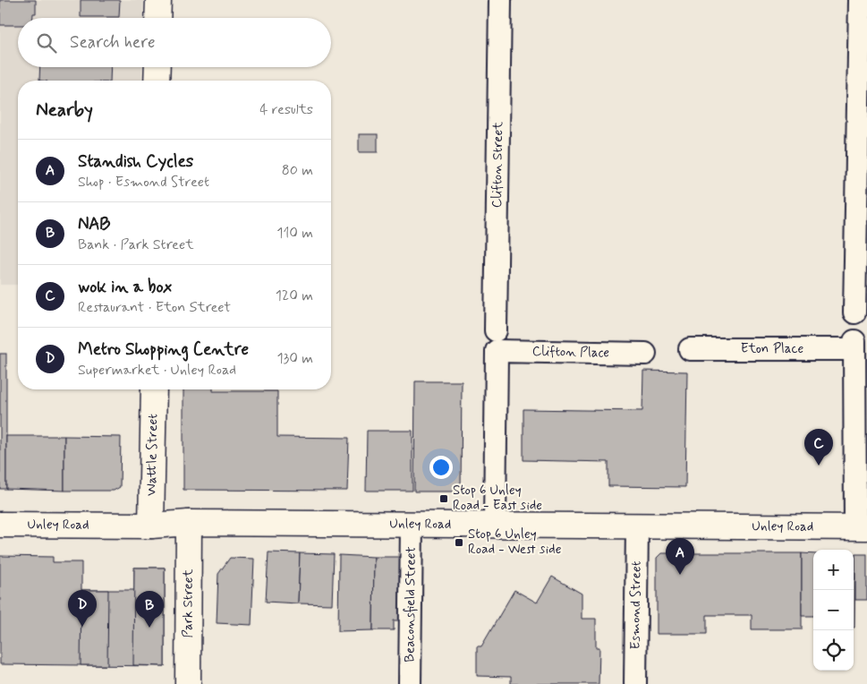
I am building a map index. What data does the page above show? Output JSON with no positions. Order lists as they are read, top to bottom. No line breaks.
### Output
{"streets":{"main road":["Wattle Street","Unley Road","Park Street"],"street":["Clifton Street","Eton Place","Clifton Place","Beaconsfield Street","Esmond Street"]},"crossings":[["Eton Place","Unley Road"],["Clifton Place","Unley Road"],["Wattle Street","Unley Road"],["Unley Road","Park Street"],["Unley Road","Beaconsfield Street"],["Unley Road","Esmond Street"]],"places":{"transit":["Stop 6 Unley Road - East side","Stop 6 Unley Road - West side"]},"page":{"search":"Search here","heading":["Nearby","4 results"],"list":[{"mark":"A","name":"Standish Cycles","note":"Shop · Esmond Street","value":"80 m"},{"mark":"B","name":"NAB","note":"Bank · Park Street","value":"110 m"},{"mark":"C","name":"wok in a box","note":"Restaurant · Eton Street","value":"120 m"},{"mark":"D","name":"Metro Shopping Centre","note":"Supermarket · Unley Road","value":"130 m"}],"pins":["C","A","D","B"],"map_buttons":["+","−"]}}
